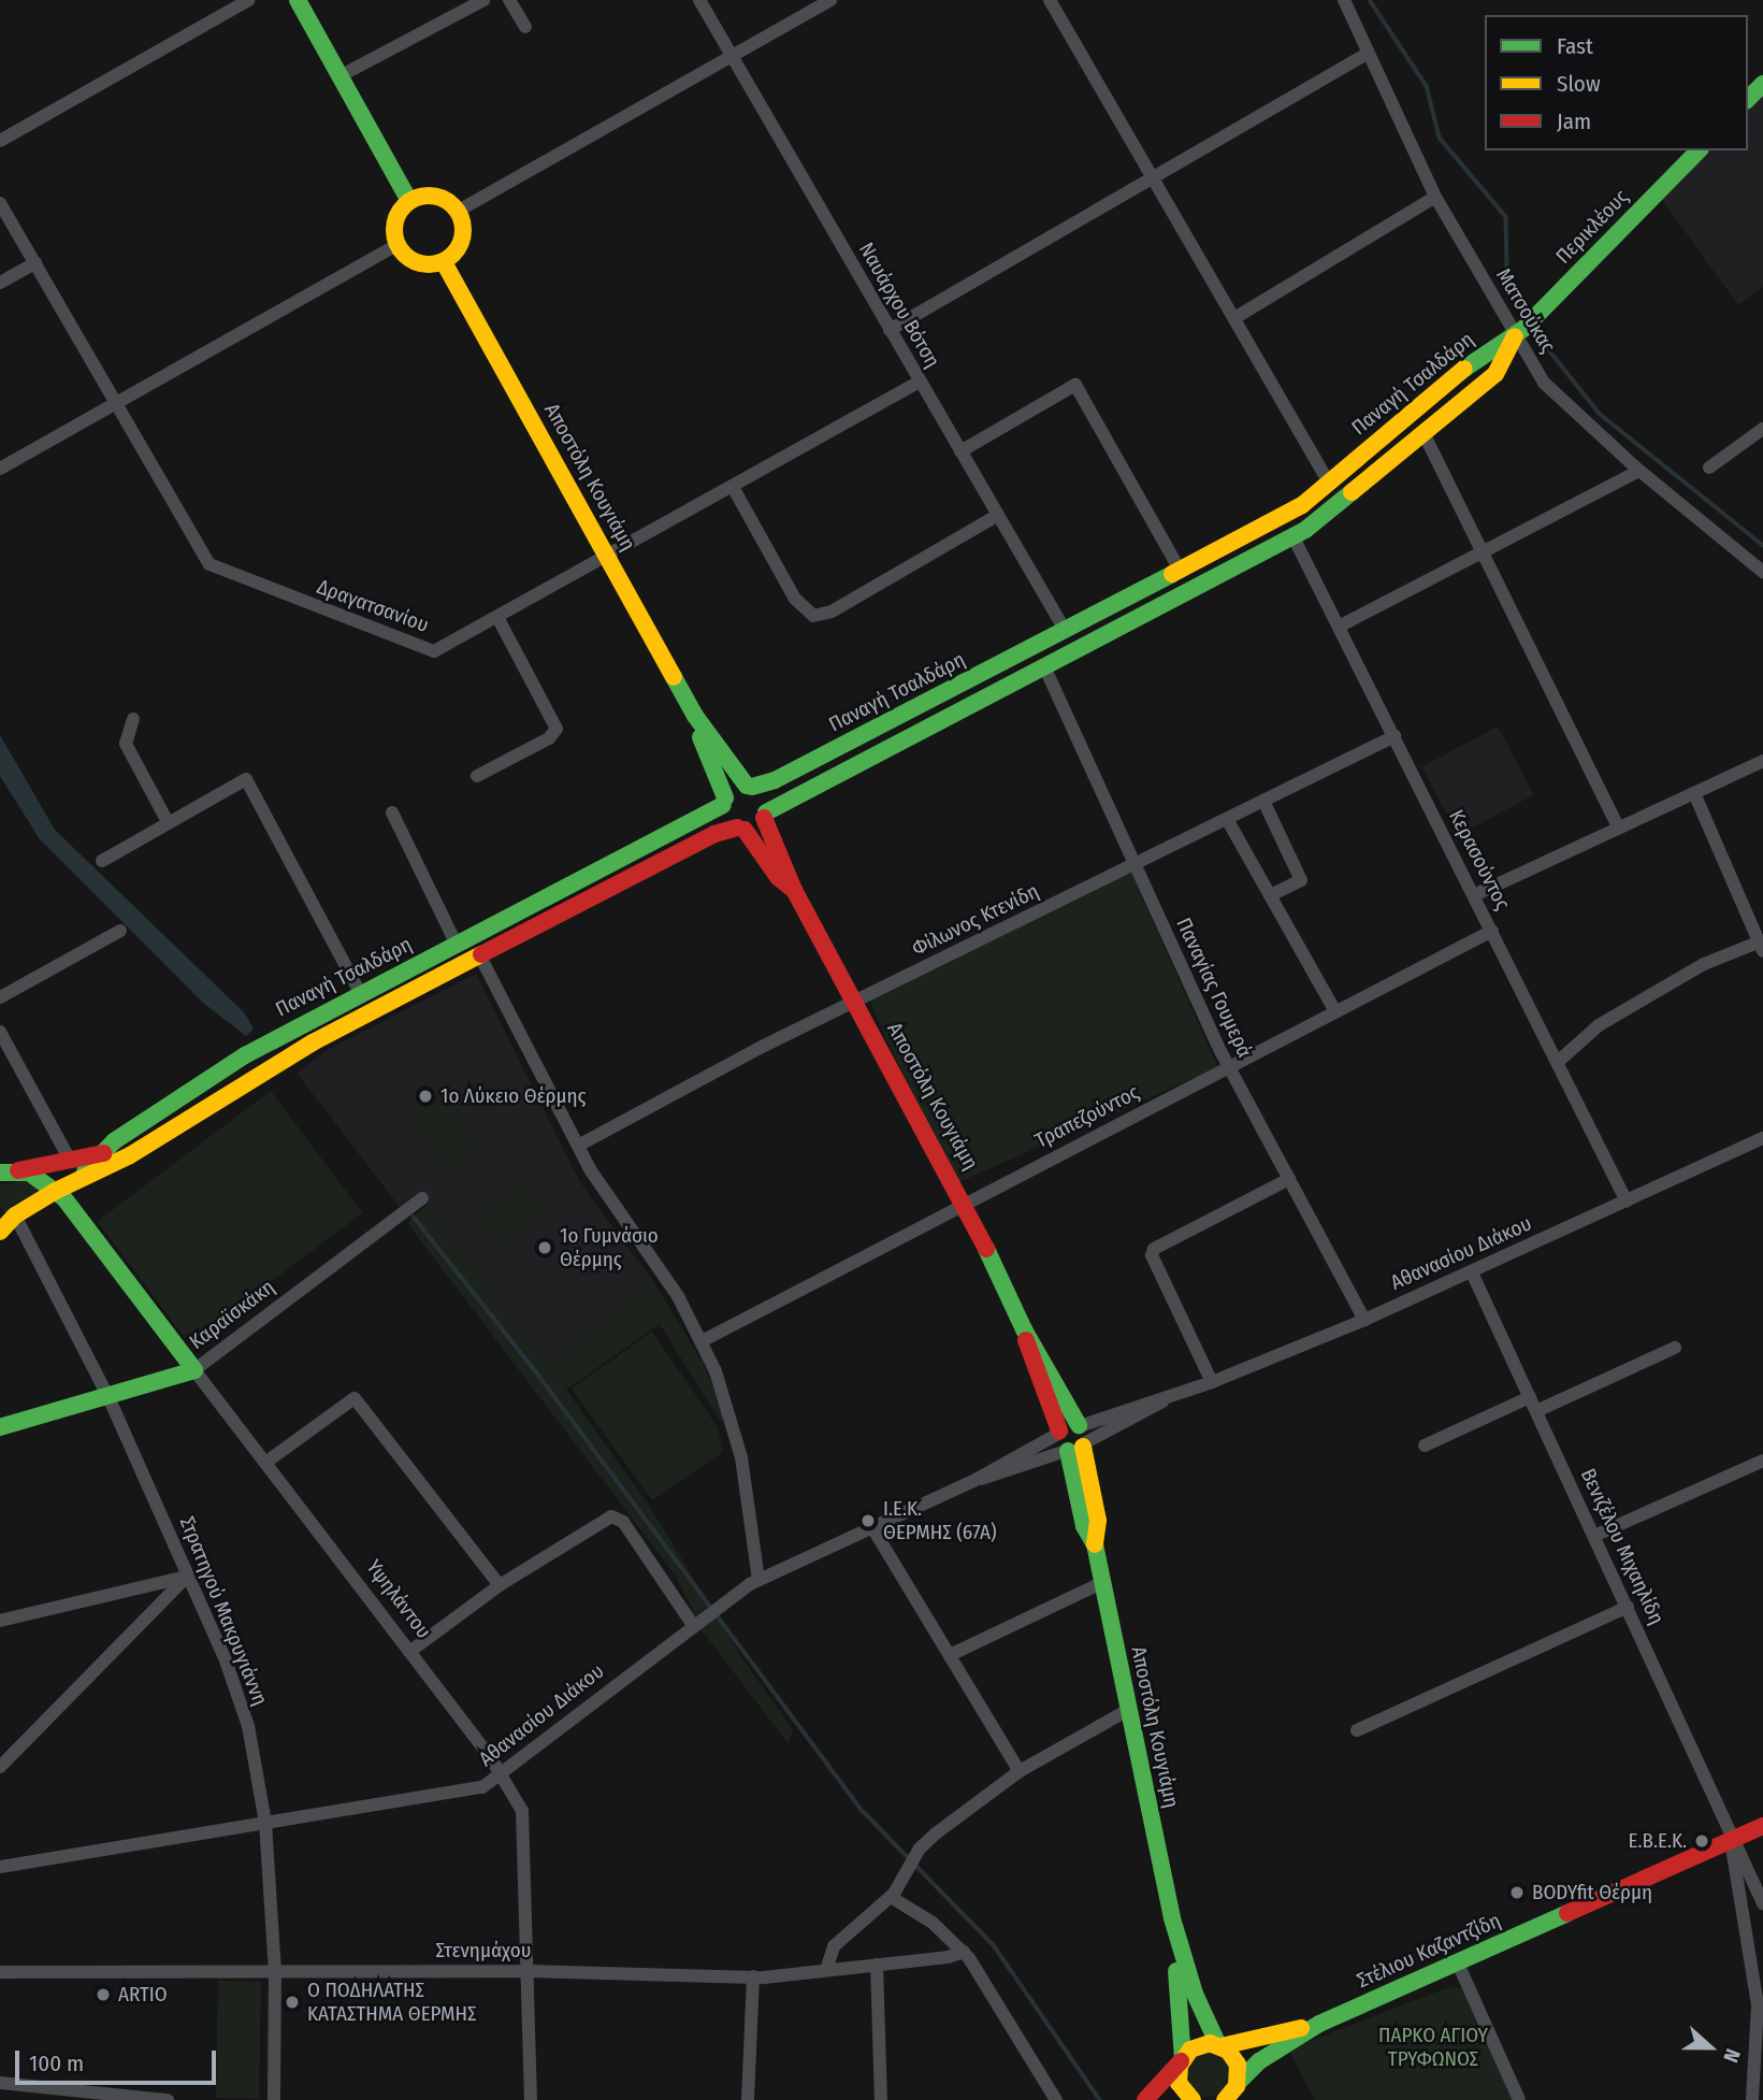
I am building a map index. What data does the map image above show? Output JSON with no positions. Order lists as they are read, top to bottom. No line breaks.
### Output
{"streets":{"street":["Περικλέους","Ναυάρχου Βότση","Ματσούκας","Παναγή Τσαλδάρη","Αποστόλη Κουγιάμη","Δραγατσανίου","Κερασούντος","Φίλωνος Κτενίδη","Παναγίας Γουμερά","Τραπεζούντος","Αθανασίου Διάκου","Καραϊσκάκη","Βενιζέλου Μιχαηλίδη","Υψηλάντου","Στρατηγού Μακρυγιάννη","Στενημάχου","Στέλιου Καζαντζίδη"]},"crossings":[["Περικλέους","Ματσούκας"],["Περικλέους","Παναγή Τσαλδάρη"],["Ναυάρχου Βότση","Παναγή Τσαλδάρη"],["Ναυάρχου Βότση","Δραγατσανίου"],["Ματσούκας","Παναγή Τσαλδάρη"],["Παναγή Τσαλδάρη","Αποστόλη Κουγιάμη"],["Παναγή Τσαλδάρη","Κερασούντος"],["Παναγή Τσαλδάρη","Παναγίας Γουμερά"],["Παναγή Τσαλδάρη","Υψηλάντου"],["Παναγή Τσαλδάρη","Στρατηγού Μακρυγιάννη"],["Αποστόλη Κουγιάμη","Δραγατσανίου"],["Αποστόλη Κουγιάμη","Φίλωνος Κτενίδη"],["Αποστόλη Κουγιάμη","Τραπεζούντος"],["Αποστόλη Κουγιάμη","Αθανασίου Διάκου"],["Αποστόλη Κουγιάμη","Στέλιου Καζαντζίδη"],["Κερασούντος","Φίλωνος Κτενίδη"],["Κερασούντος","Τραπεζούντος"],["Κερασούντος","Αθανασίου Διάκου"],["Φίλωνος Κτενίδη","Παναγίας Γουμερά"],["Παναγίας Γουμερά","Τραπεζούντος"],["Παναγίας Γουμερά","Αθανασίου Διάκου"],["Αθανασίου Διάκου","Βενιζέλου Μιχαηλίδη"],["Αθανασίου Διάκου","Υψηλάντου"],["Αθανασίου Διάκου","Στρατηγού Μακρυγιάννη"],["Καραϊσκάκη","Υψηλάντου"],["Καραϊσκάκη","Στρατηγού Μακρυγιάννη"],["Βενιζέλου Μιχαηλίδη","Στέλιου Καζαντζίδη"],["Υψηλάντου","Στενημάχου"],["Στρατηγού Μακρυγιάννη","Στενημάχου"]],"parks":["ΠΑΡΚΟ ΑΓΙΟΥ ΤΡΥΦΩΝΟΣ"],"places":["1ο Λύκειο Θέρμης","1ο Γυμνάσιο Θέρμης","Ι.Ε.Κ. ΘΕΡΜΗΣ (67Α)","Ε.Β.Ε.Κ.","BODYfit Θέρμη","ARTIO","Ο ΠΟΔΗΛΑΤΗΣ ΚΑΤΑΣΤΗΜΑ ΘΕΡΜΗΣ"],"legend":["Fast","Slow","Jam"],"scale_bar":"100 m","north":"right"}
